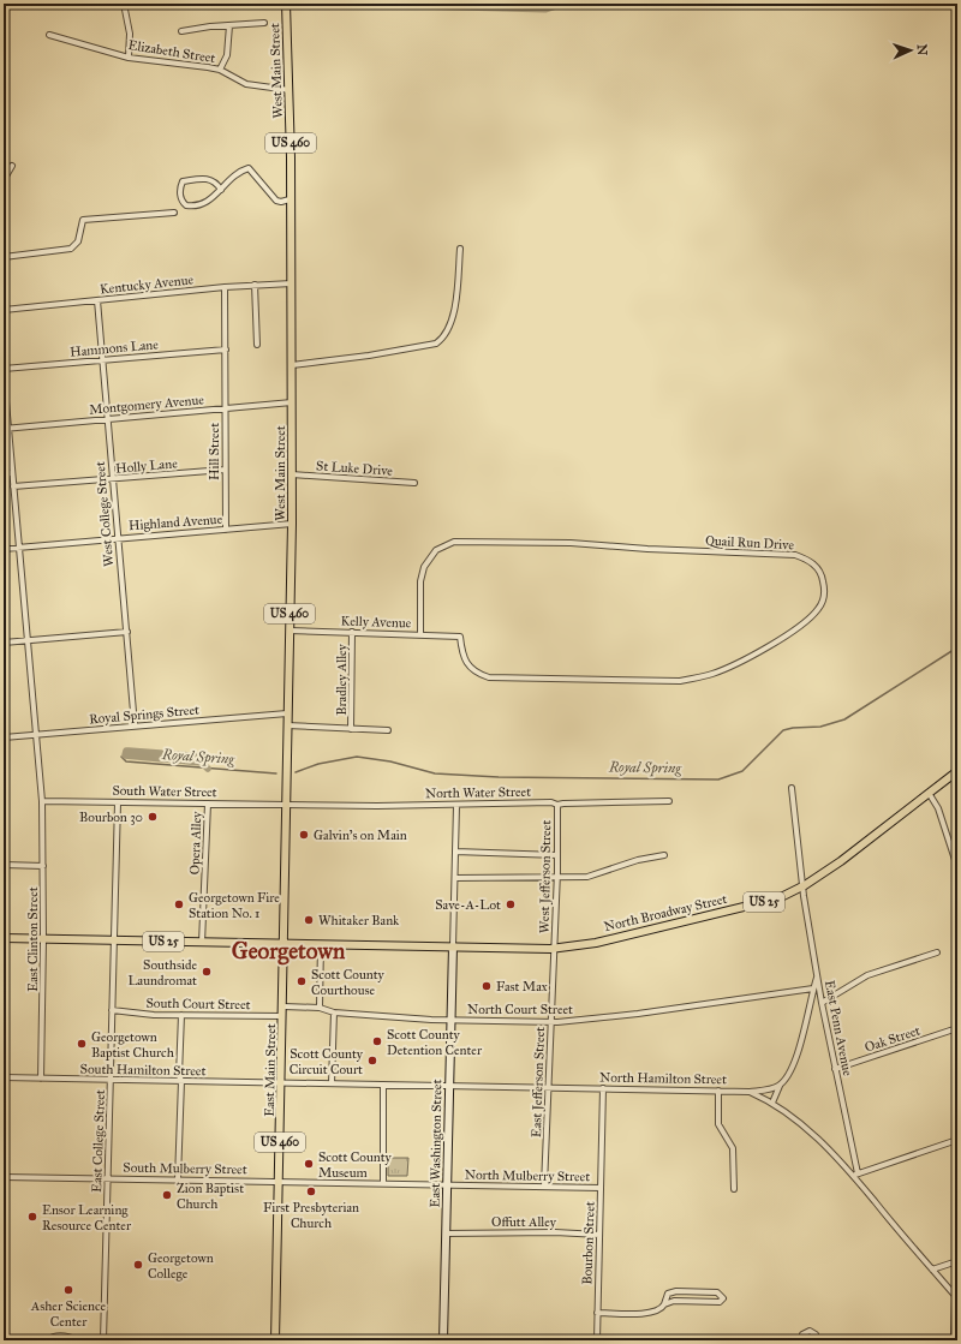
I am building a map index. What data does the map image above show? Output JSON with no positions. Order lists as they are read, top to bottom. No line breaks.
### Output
{"streets":{"main road":["West Main Street","US 460","US 25","North Broadway Street","East Main Street"],"street":["Elizabeth Street","Kentucky Avenue","Hammons Lane","Montgomery Avenue","Hill Street","Holly Lane","St Luke Drive","West College Street","Highland Avenue","Quail Run Drive","Kelly Avenue","Bradley Alley","Royal Springs Street","South Water Street","North Water Street","Opera Alley","West Jefferson Street","East Clinton Street","South Court Street","North Court Street","East Penn Avenue","Oak Street","South Hamilton Street","North Hamilton Street","East Jefferson Street","East College Street","East Washington Street","South Mulberry Street","North Mulberry Street","Offutt Alley","Bourbon Street"]},"crossings":[["Elizabeth Street","West Main Street"],["West Main Street","Kentucky Avenue"],["West Main Street","Montgomery Avenue"],["West Main Street","St Luke Drive"],["West Main Street","Highland Avenue"],["West Main Street","Kelly Avenue"],["West Main Street","Royal Springs Street"],["West Main Street","South Water Street"],["West Main Street","North Water Street"],["West Main Street","US 25"],["West Main Street","East Main Street"],["Kentucky Avenue","Hill Street"],["Kentucky Avenue","West College Street"],["Hammons Lane","Hill Street"],["Hammons Lane","West College Street"],["Montgomery Avenue","Hill Street"],["Montgomery Avenue","West College Street"],["Montgomery Avenue","East Clinton Street"],["Hill Street","Holly Lane"],["Hill Street","Highland Avenue"],["Holly Lane","West College Street"],["Holly Lane","East Clinton Street"],["West College Street","Highland Avenue"],["West College Street","Royal Springs Street"],["Highland Avenue","East Clinton Street"],["Quail Run Drive","Kelly Avenue"],["Kelly Avenue","Bradley Alley"],["Royal Springs Street","East Clinton Street"],["South Water Street","North Water Street"],["South Water Street","Opera Alley"],["South Water Street","East Clinton Street"],["North Water Street","West Jefferson Street"],["Opera Alley","US 25"],["West Jefferson Street","North Broadway Street"],["West Jefferson Street","East Jefferson Street"],["US 25","North Broadway Street"],["US 25","East Clinton Street"],["US 25","East Main Street"],["US 25","East College Street"],["US 25","East Washington Street"],["North Broadway Street","East Penn Avenue"],["North Broadway Street","East Jefferson Street"],["North Broadway Street","East Washington Street"],["East Clinton Street","South Hamilton Street"],["South Court Street","East Main Street"],["South Court Street","East College Street"],["North Court Street","East Main Street"],["North Court Street","East Jefferson Street"],["North Court Street","East Washington Street"],["East Penn Avenue","Oak Street"],["East Penn Avenue","North Hamilton Street"],["South Hamilton Street","East Main Street"],["South Hamilton Street","North Hamilton Street"],["South Hamilton Street","East College Street"],["East Main Street","North Hamilton Street"],["East Main Street","South Mulberry Street"],["East Main Street","North Mulberry Street"],["North Hamilton Street","East Jefferson Street"],["North Hamilton Street","East Washington Street"],["North Hamilton Street","Bourbon Street"],["East Jefferson Street","North Mulberry Street"],["East College Street","South Mulberry Street"],["East Washington Street","North Mulberry Street"],["East Washington Street","Offutt Alley"],["South Mulberry Street","North Mulberry Street"],["North Mulberry Street","Bourbon Street"],["Offutt Alley","Bourbon Street"]],"districts":["Georgetown"],"water":["Royal Spring"],"places":["Bourbon 30","Galvin's on Main","Georgetown Fire Station No. 1","Save-A-Lot","Whitaker Bank","Southside Laundromat","Scott County Courthouse","Fast Max","Scott County Detention Center","Georgetown Baptist Church","Scott County Circuit Court","Scott County Museum","First Presbyterian Church","Zion Baptist Church","Ensor Learning Resource Center","Georgetown College","Asher Science Center"],"north":"right"}
